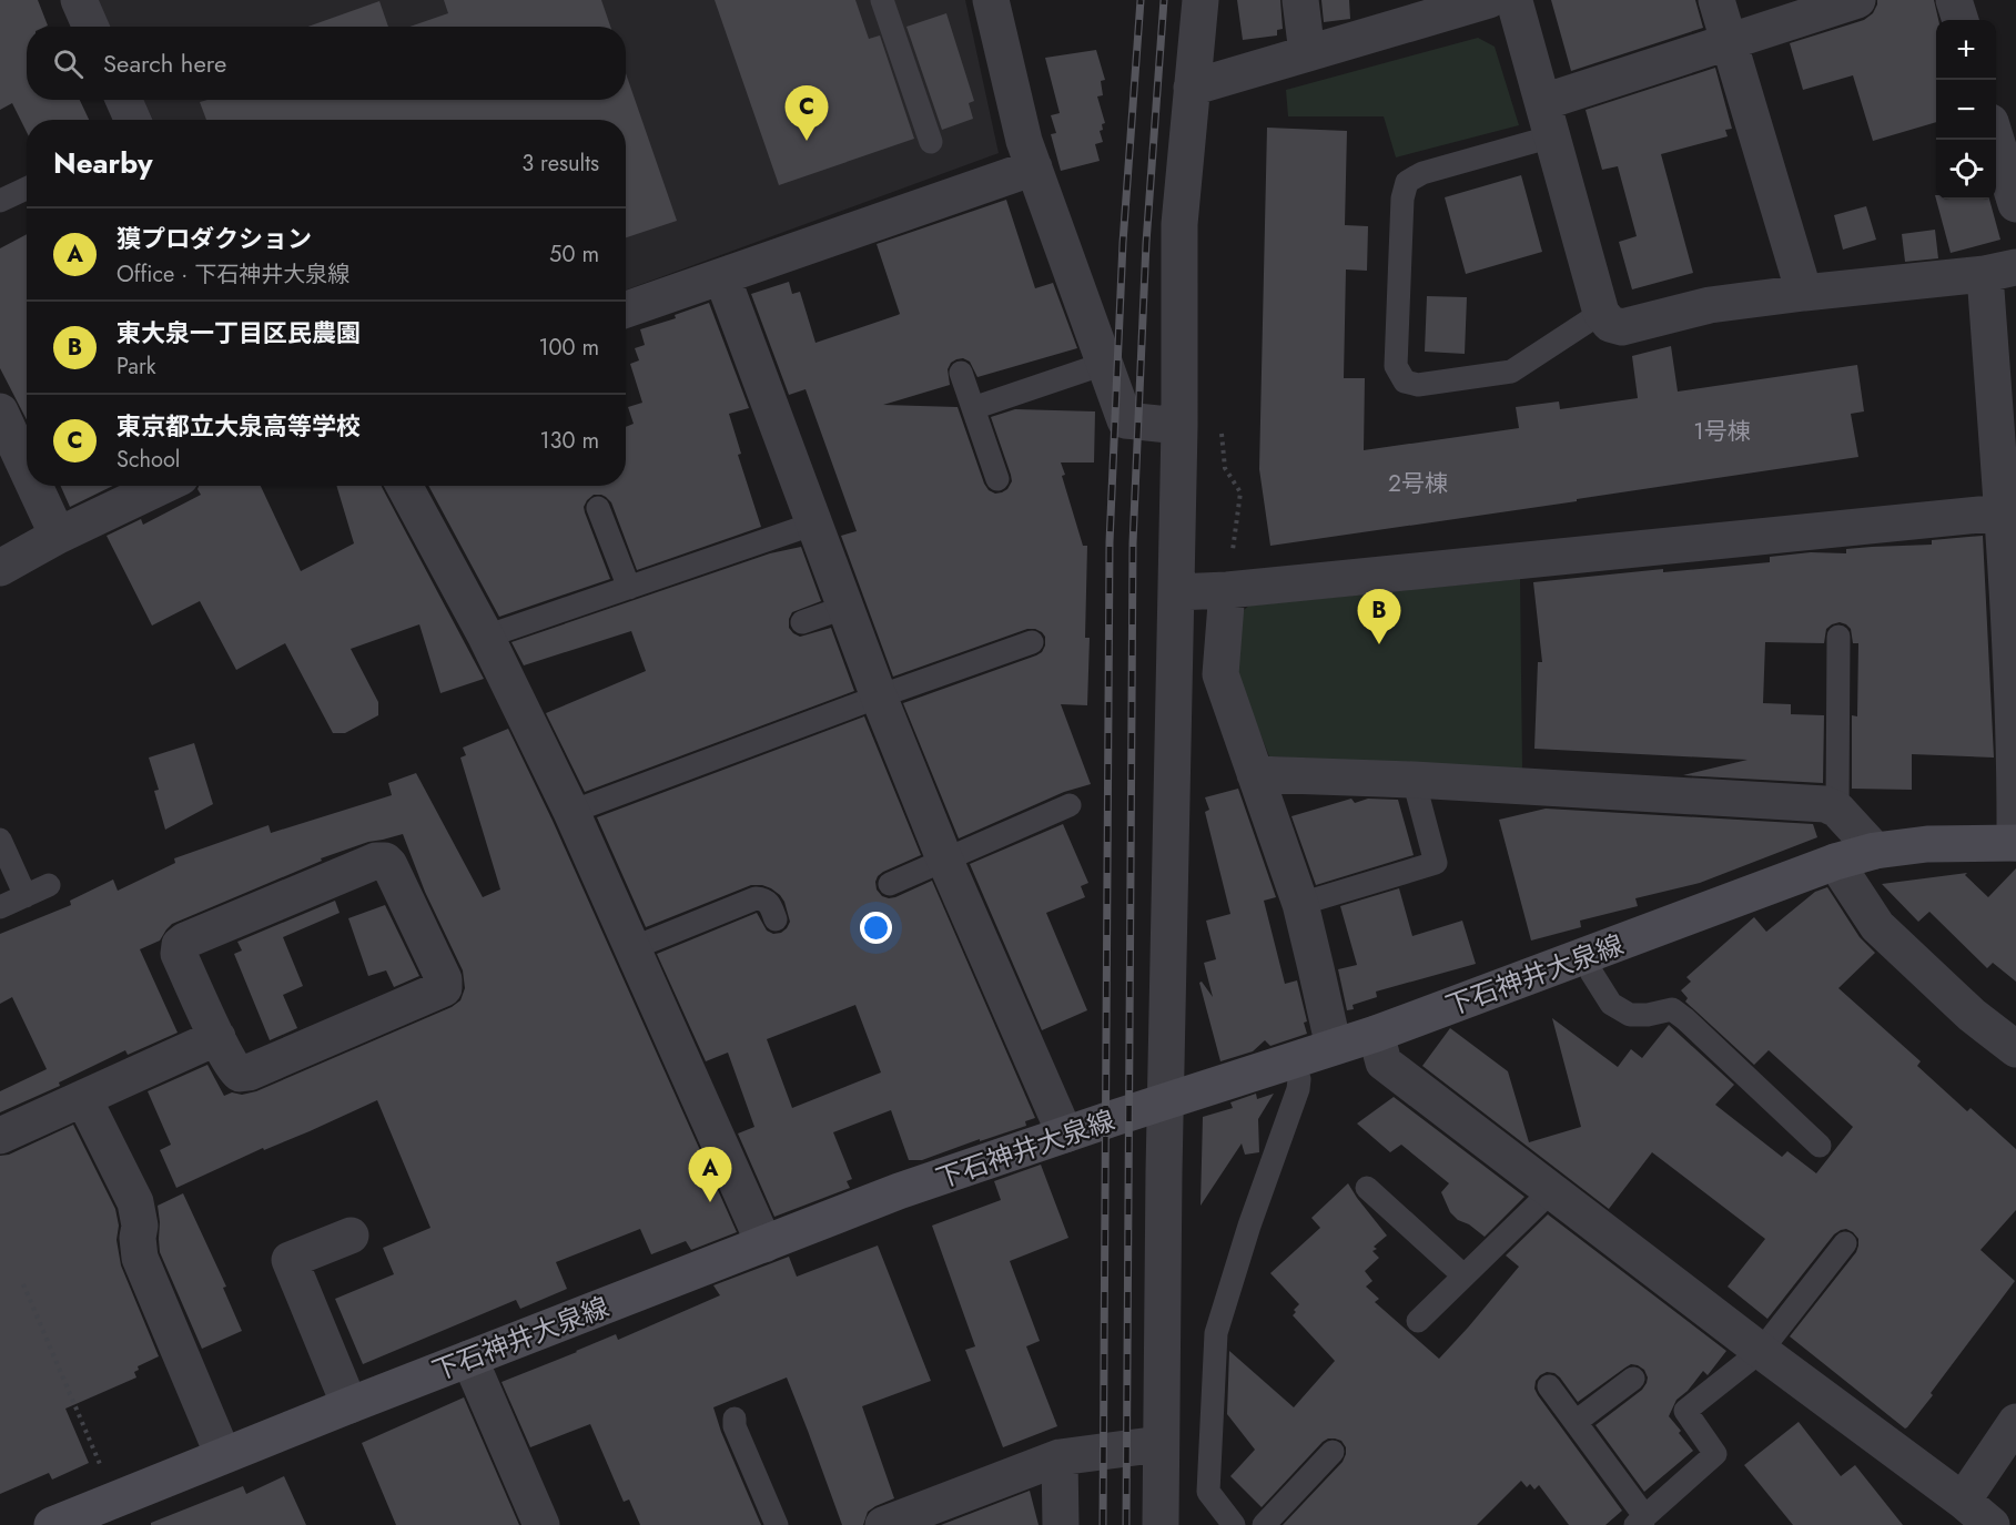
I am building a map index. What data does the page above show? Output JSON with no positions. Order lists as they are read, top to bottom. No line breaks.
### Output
{"streets":{"main road":["下石神井大泉線"]},"house_numbers":["1号棟","2号棟"],"page":{"map_buttons":["+","−"],"search":"Search here","pins":["C","B","A"],"heading":["Nearby","3 results"],"list":[{"mark":"A","name":"獏プロダクション","note":"Office · 下石神井大泉線","value":"50 m"},{"mark":"B","name":"東大泉一丁目区民農園","note":"Park","value":"100 m"},{"mark":"C","name":"東京都立大泉高等学校","note":"School","value":"130 m"}]}}
